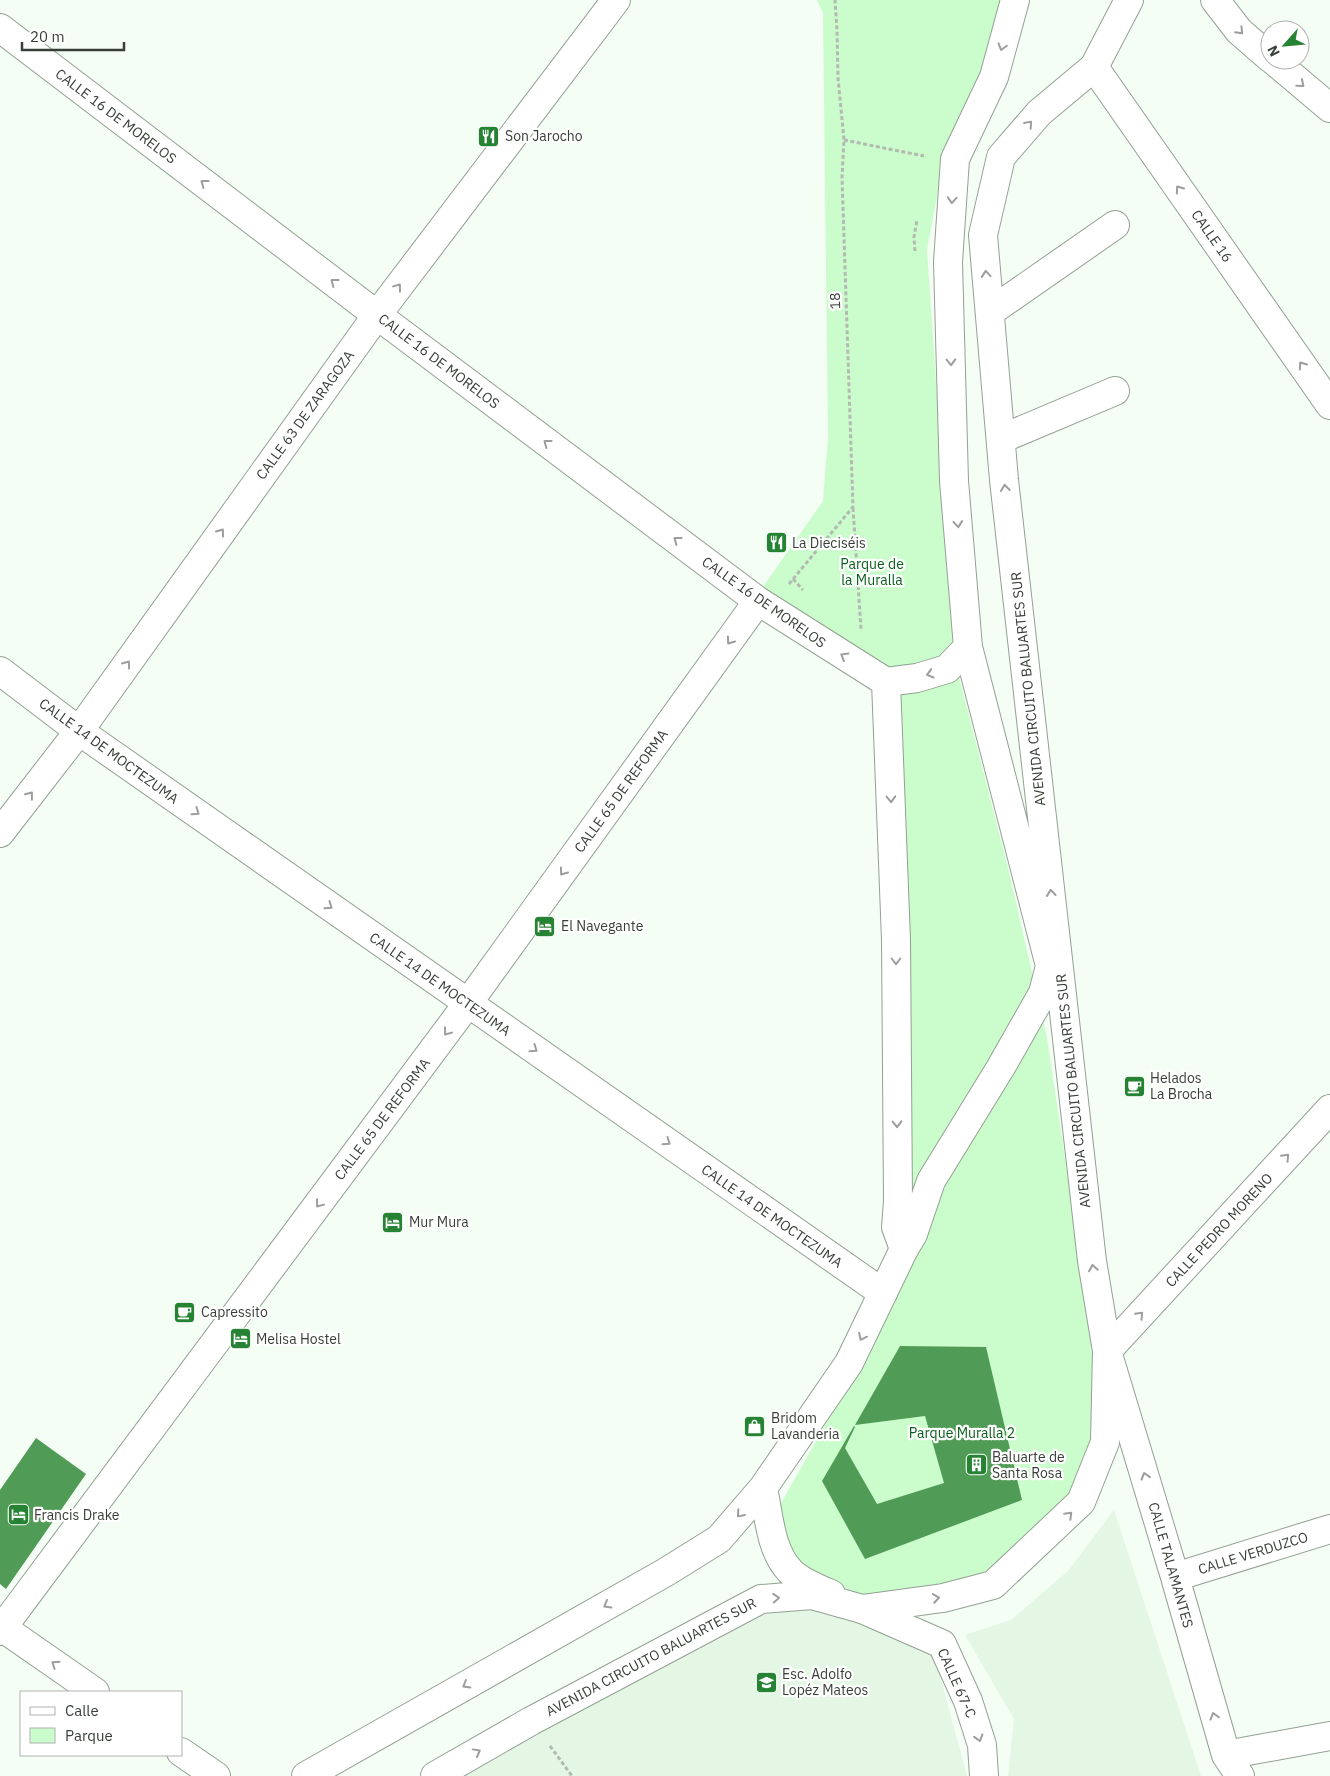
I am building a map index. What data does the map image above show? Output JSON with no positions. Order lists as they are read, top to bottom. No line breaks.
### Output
{"streets":{"street":["CALLE 16 DE MORELOS","CALLE 16","CALLE 63 DE ZARAGOZA","AVENIDA CIRCUITO BALUARTES SUR","CALLE 14 DE MOCTEZUMA","CALLE 65 DE REFORMA","CALLE PEDRO MORENO","CALLE VERDUZCO","CALLE TALAMANTES","CALLE 67-C"],"path":["18"]},"crossings":[["CALLE 16 DE MORELOS","CALLE 63 DE ZARAGOZA"],["CALLE 16 DE MORELOS","CALLE 65 DE REFORMA"],["CALLE 16","AVENIDA CIRCUITO BALUARTES SUR"],["CALLE 63 DE ZARAGOZA","CALLE 14 DE MOCTEZUMA"],["AVENIDA CIRCUITO BALUARTES SUR","CALLE 14 DE MOCTEZUMA"],["AVENIDA CIRCUITO BALUARTES SUR","CALLE PEDRO MORENO"],["AVENIDA CIRCUITO BALUARTES SUR","CALLE TALAMANTES"],["AVENIDA CIRCUITO BALUARTES SUR","CALLE 67-C"],["CALLE 14 DE MOCTEZUMA","CALLE 65 DE REFORMA"],["CALLE PEDRO MORENO","CALLE TALAMANTES"],["CALLE VERDUZCO","CALLE TALAMANTES"]],"one_way":["CALLE 16 DE MORELOS","CALLE 63 DE ZARAGOZA","CALLE 14 DE MOCTEZUMA","CALLE 65 DE REFORMA","CALLE PEDRO MORENO","CALLE TALAMANTES","CALLE 67-C"],"parks":["Parque de la Muralla","Parque Muralla 2"],"places":{"restaurant":["Son Jarocho","La Dieciséis"],"hotel":["El Navegante","Mur Mura","Melisa Hostel","Francis Drake"],"cafe":["Helados La Brocha","Capressito"],"shop":["Bridom Lavanderia"],"building":["Baluarte de Santa Rosa"],"school or university":["Esc. Adolfo Lopéz Mateos"]},"legend":["Calle","Parque"],"scale_bar":"20 m","north":"bottom left"}
